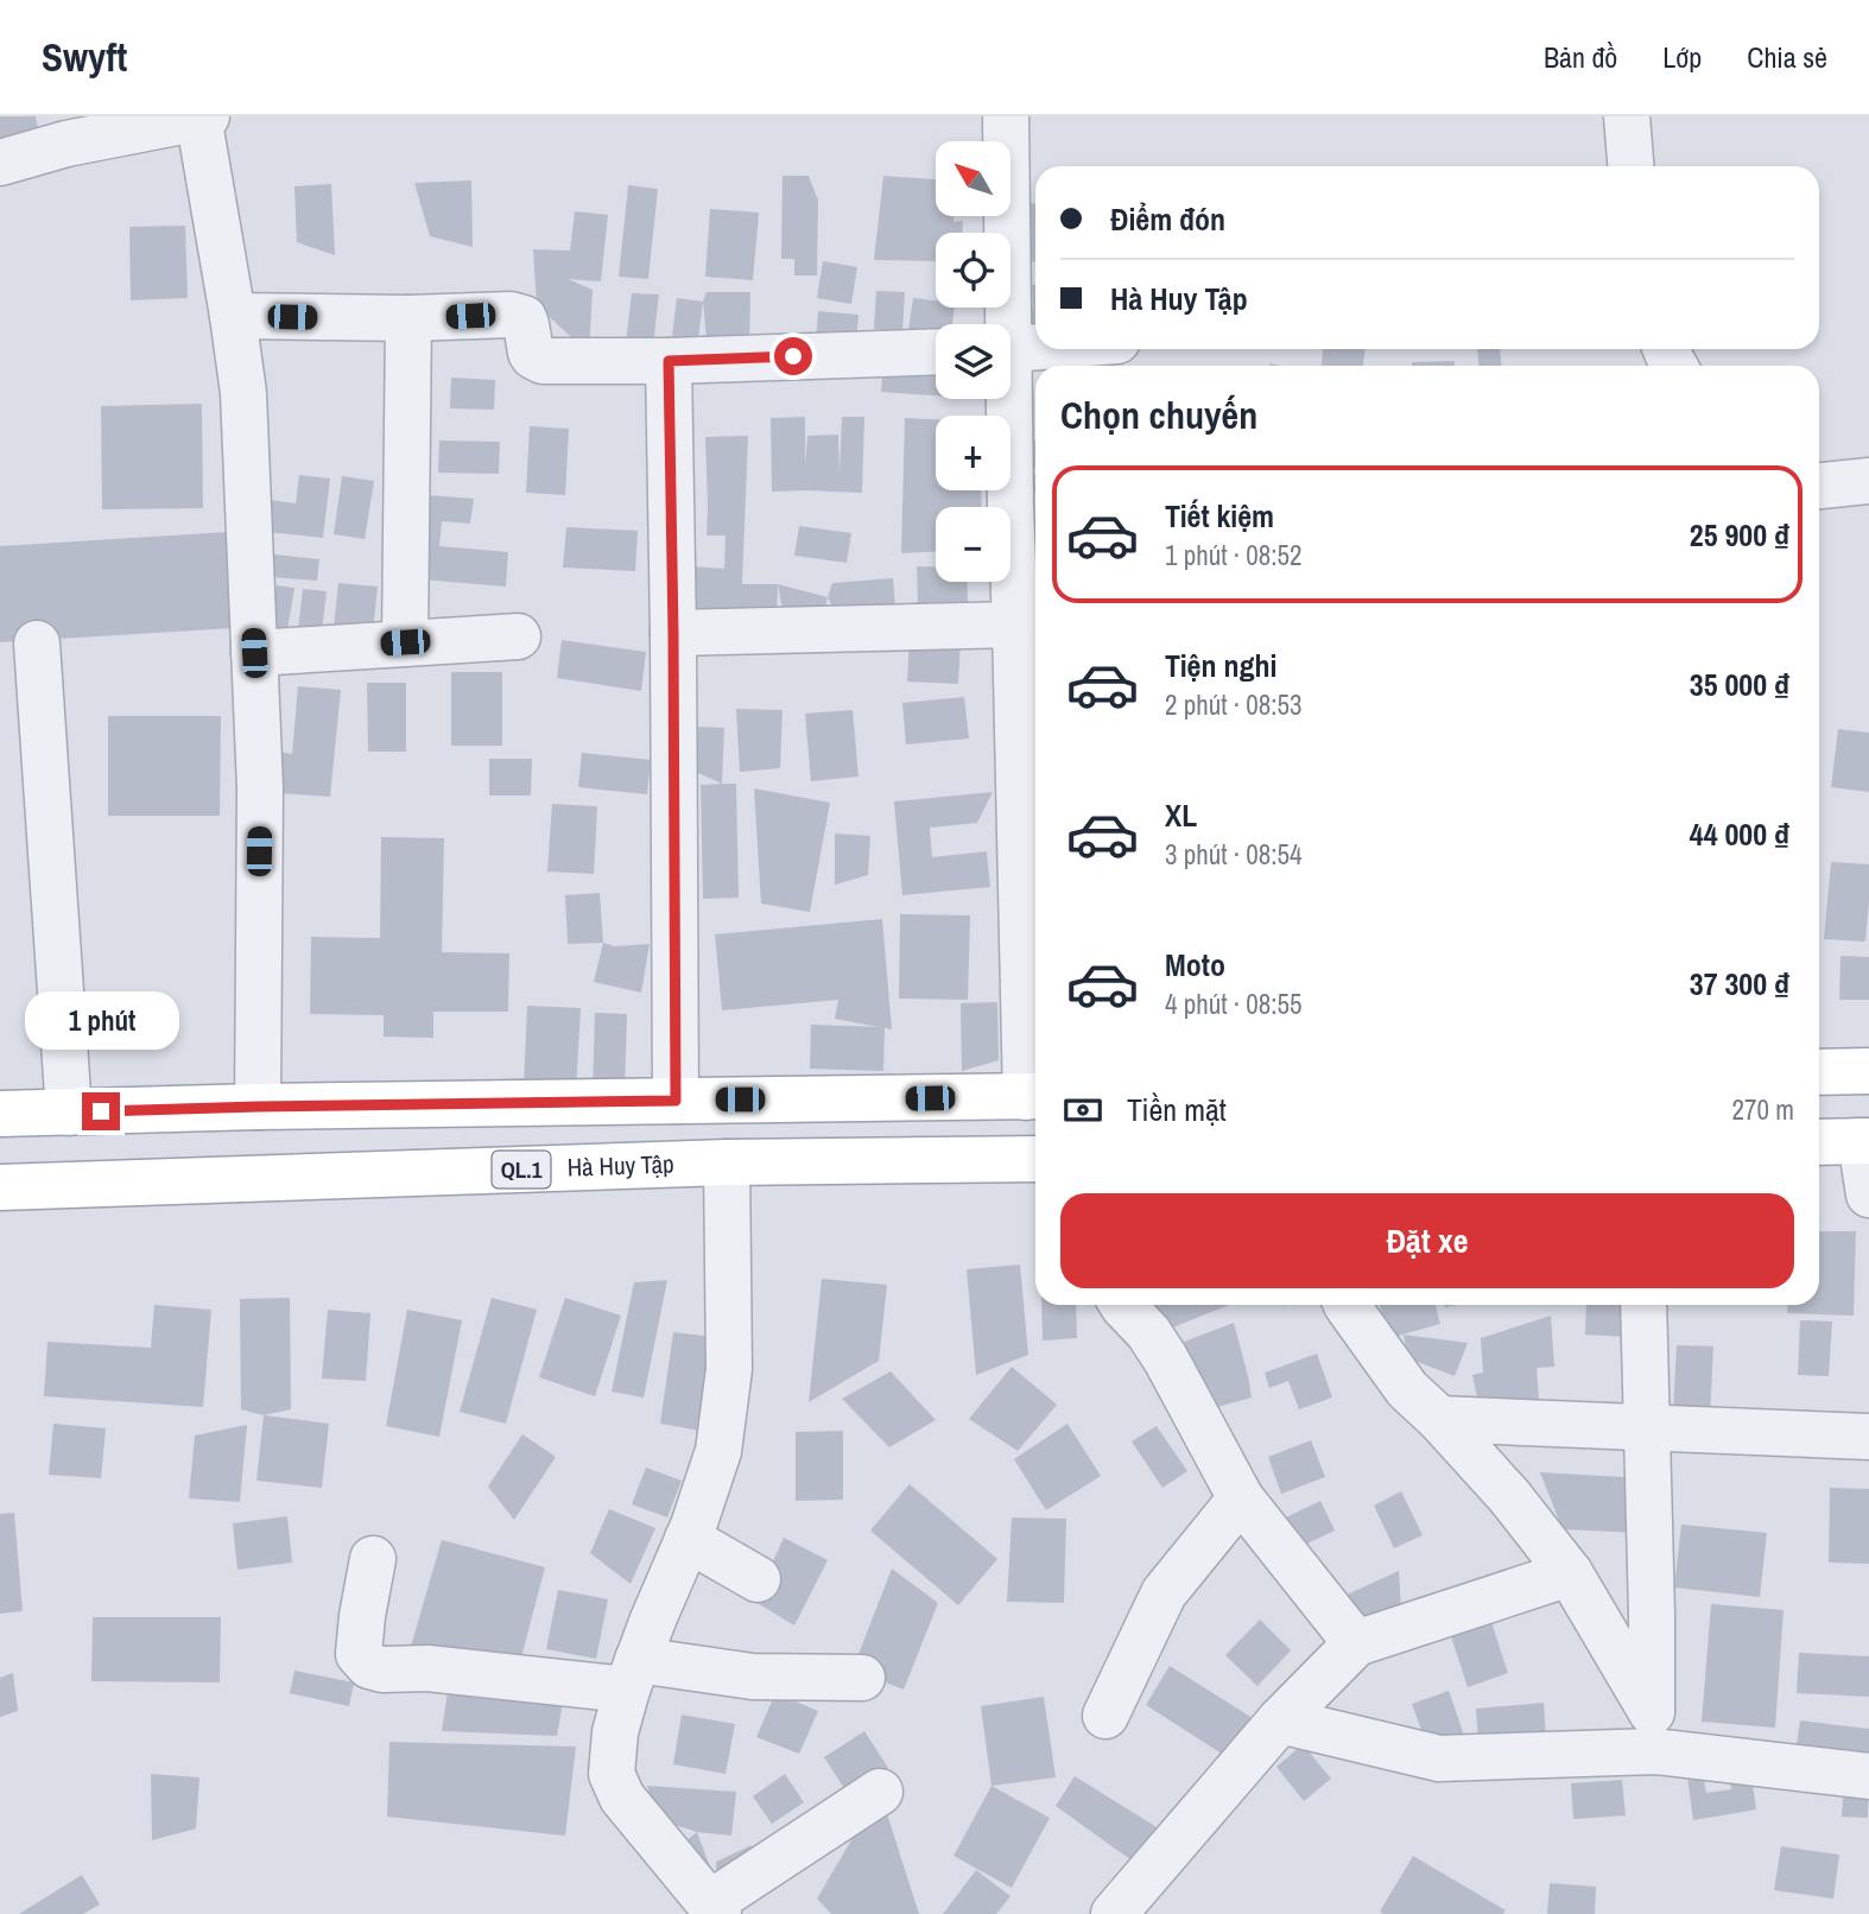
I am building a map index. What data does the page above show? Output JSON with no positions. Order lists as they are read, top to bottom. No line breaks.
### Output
{"streets":{"main road":["Hà Huy Tập","QL.1"]},"north":"top left","page":{"header":"Swyft","nav":["Bản đồ","Lớp","Chia sẻ"],"map_buttons":["+","−"],"banner":["Điểm đón","Hà Huy Tập"],"heading":"Chọn chuyến","list":[{"name":"Tiết kiệm","note":"1 phút · 08:52","value":"25 900 ₫"},{"name":"Tiện nghi","note":"2 phút · 08:53","value":"35 000 ₫"},{"name":"XL","note":"3 phút · 08:54","value":"44 000 ₫"},{"name":"Moto","note":"4 phút · 08:55","value":"37 300 ₫"}],"bubble":"1 phút","pay":["Tiền mặt","270 m"],"buttons":"Đặt xe"}}
